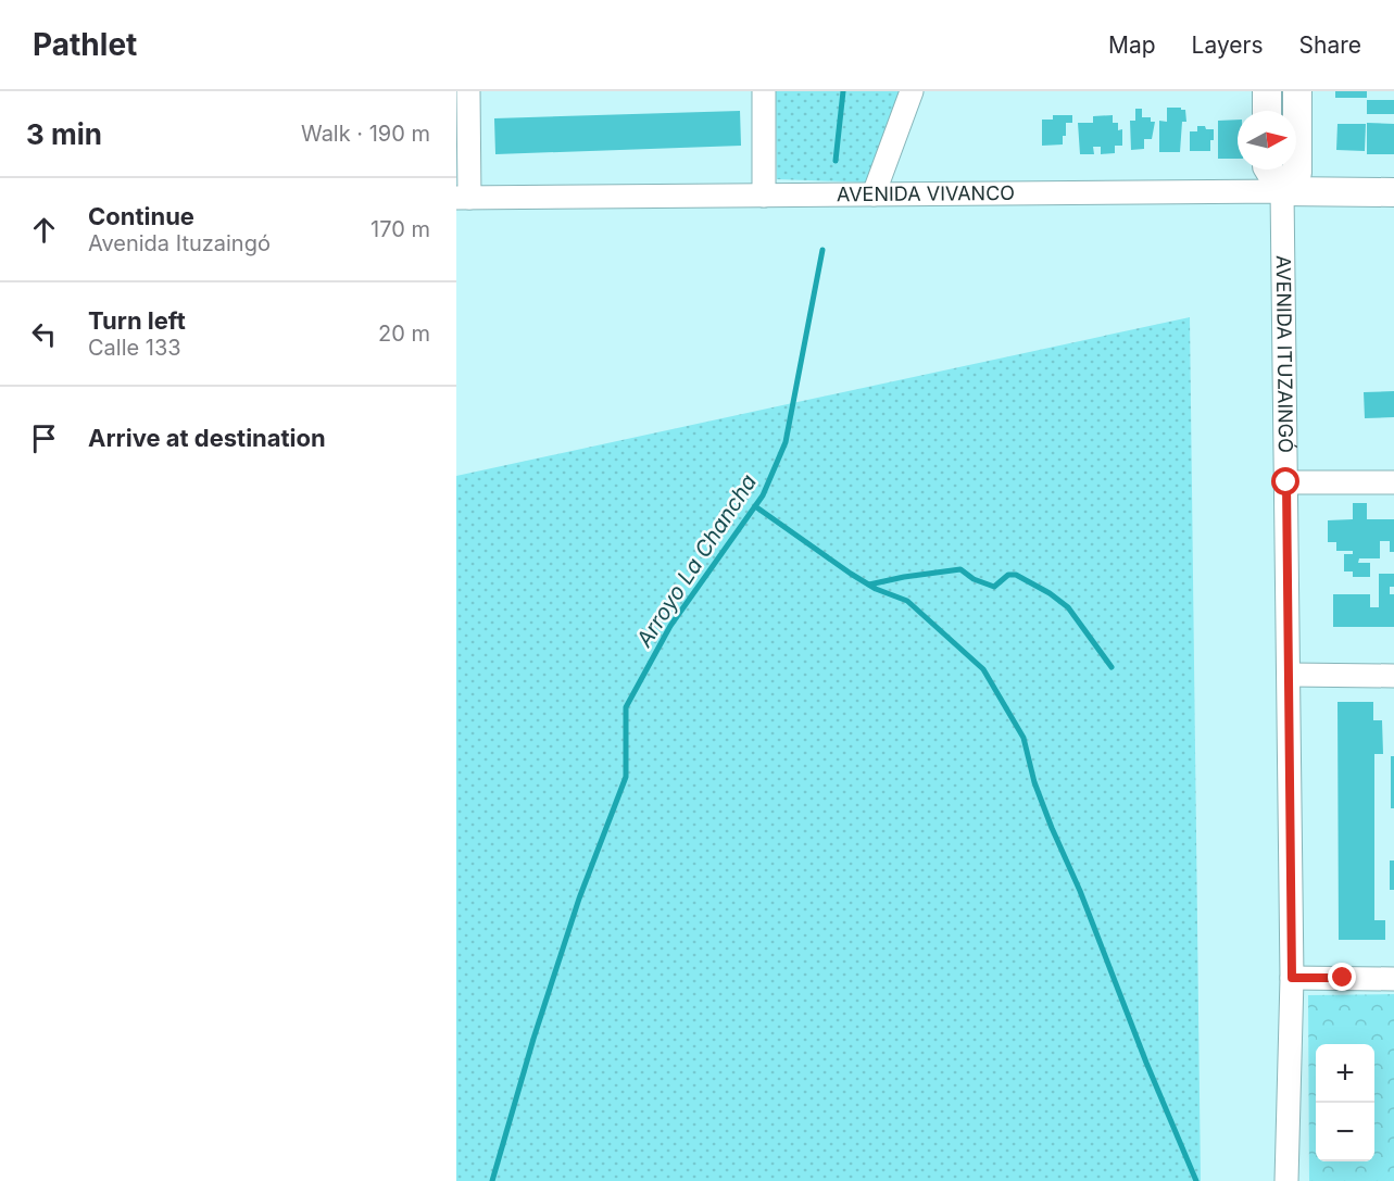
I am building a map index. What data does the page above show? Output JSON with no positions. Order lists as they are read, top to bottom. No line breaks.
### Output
{"streets":{"main road":["AVENIDA VIVANCO","AVENIDA ITUZAINGÓ"]},"crossings":[["AVENIDA VIVANCO","AVENIDA ITUZAINGÓ"]],"water":["Arroyo La Chancha"],"north":"right","page":{"header":"Pathlet","nav":["Map","Layers","Share"],"heading":["3 min","Walk · 190 m"],"list":[["Continue","Avenida Ituzaingó","170 m"],["Turn left","Calle 133","20 m"],"Arrive at destination"],"map_buttons":["+","−"]}}
